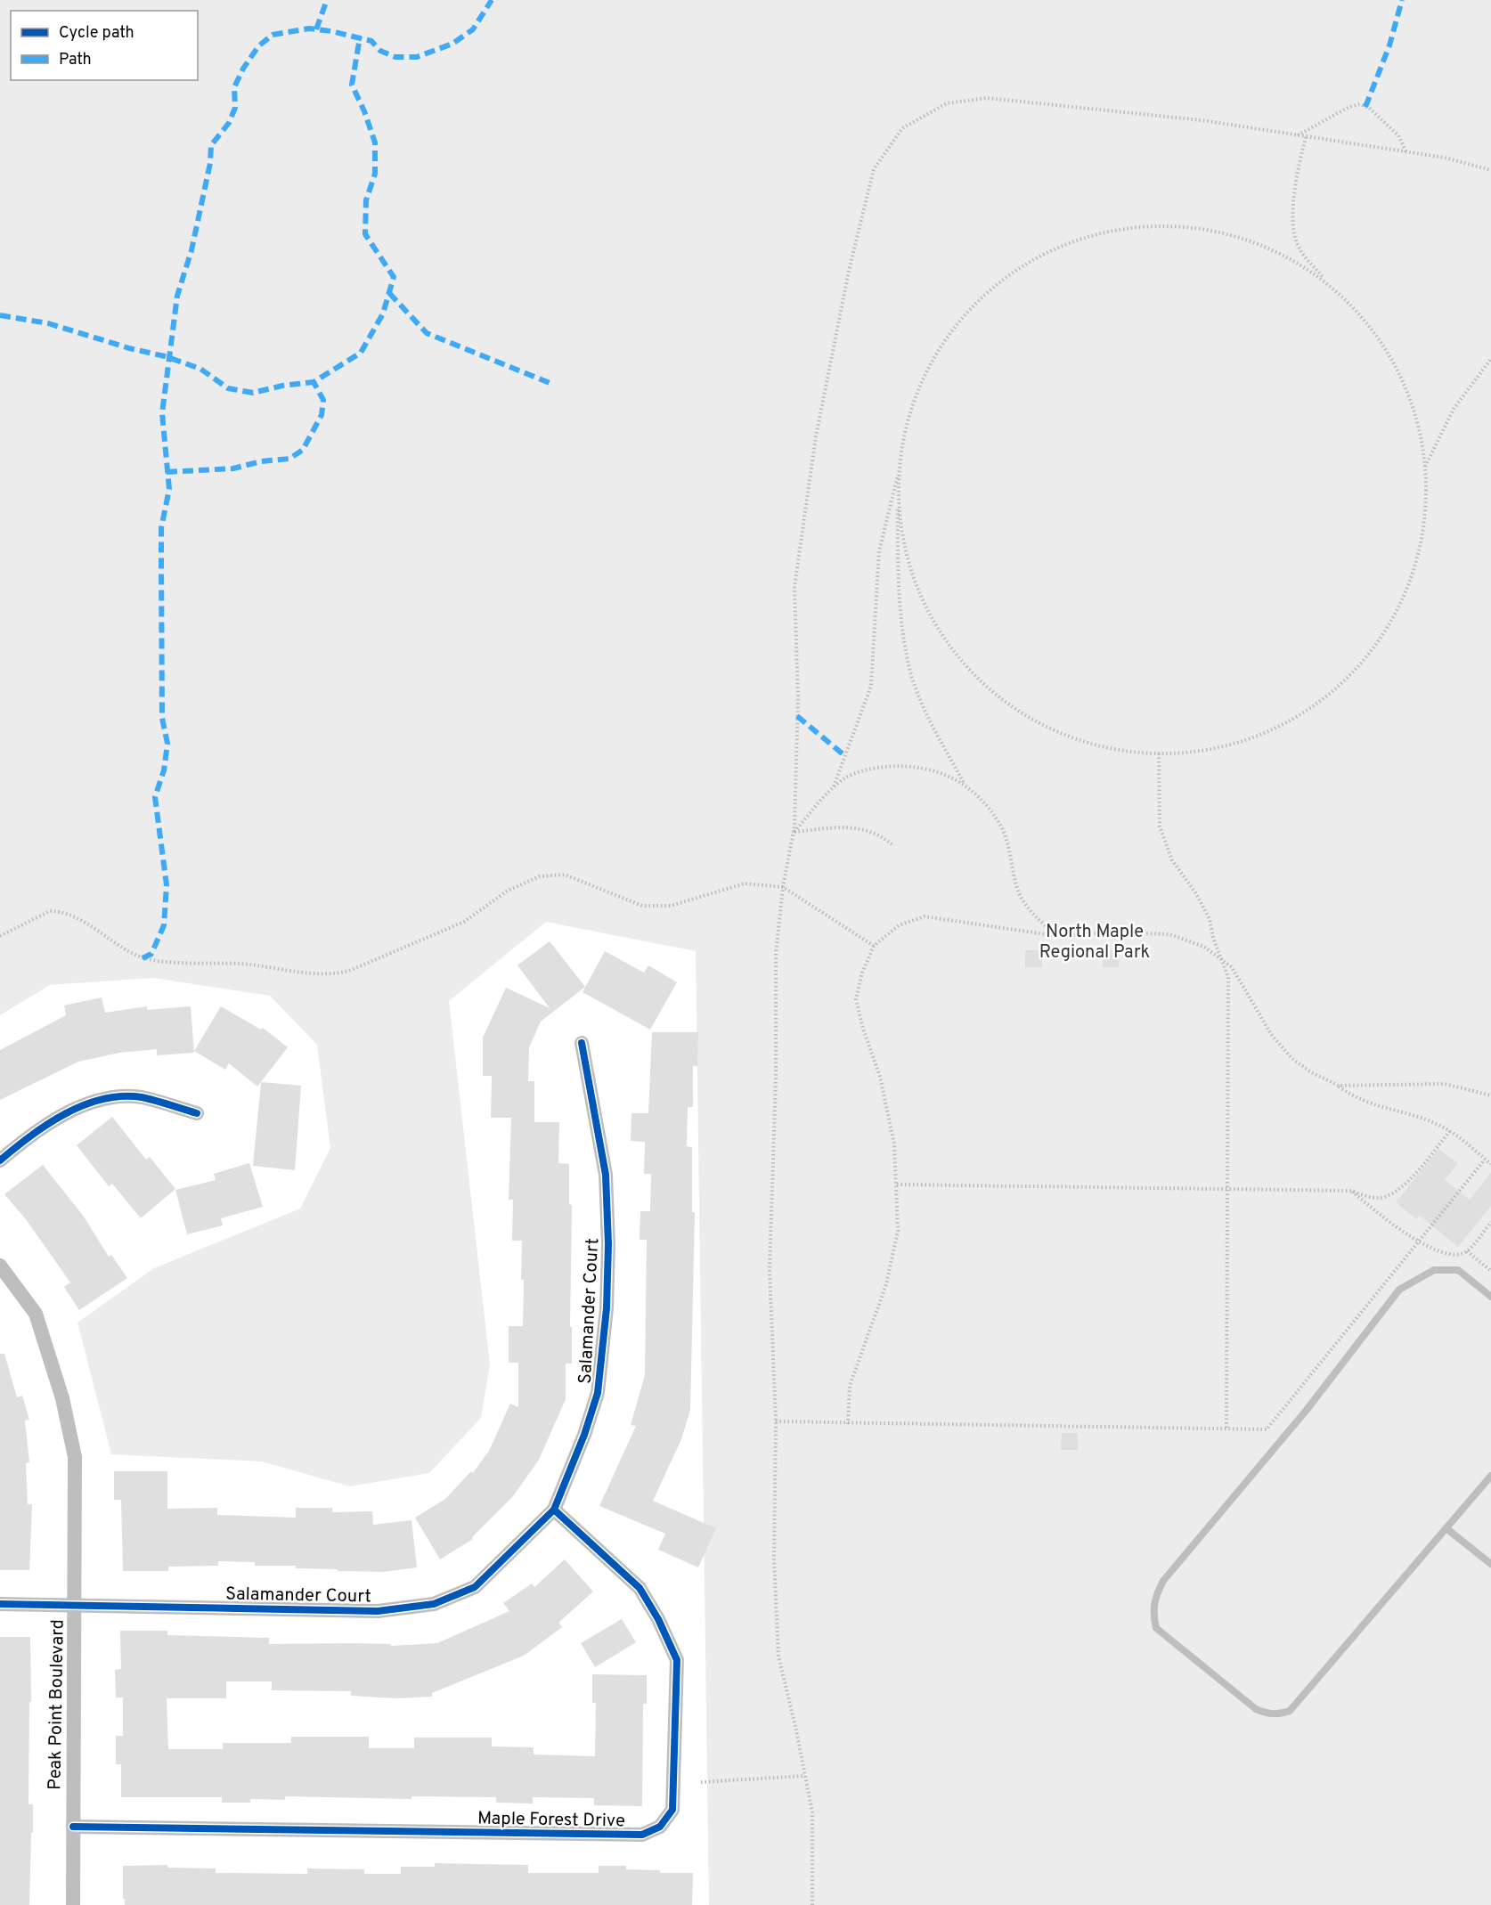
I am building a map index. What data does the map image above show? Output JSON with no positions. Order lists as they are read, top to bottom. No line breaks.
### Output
{"streets":{"street":["Salamander Court","Peak Point Boulevard","Maple Forest Drive"]},"crossings":[["Salamander Court","Peak Point Boulevard"],["Salamander Court","Maple Forest Drive"],["Peak Point Boulevard","Maple Forest Drive"]],"parks":["North Maple Regional Park"],"legend":["Cycle path","Path"]}
